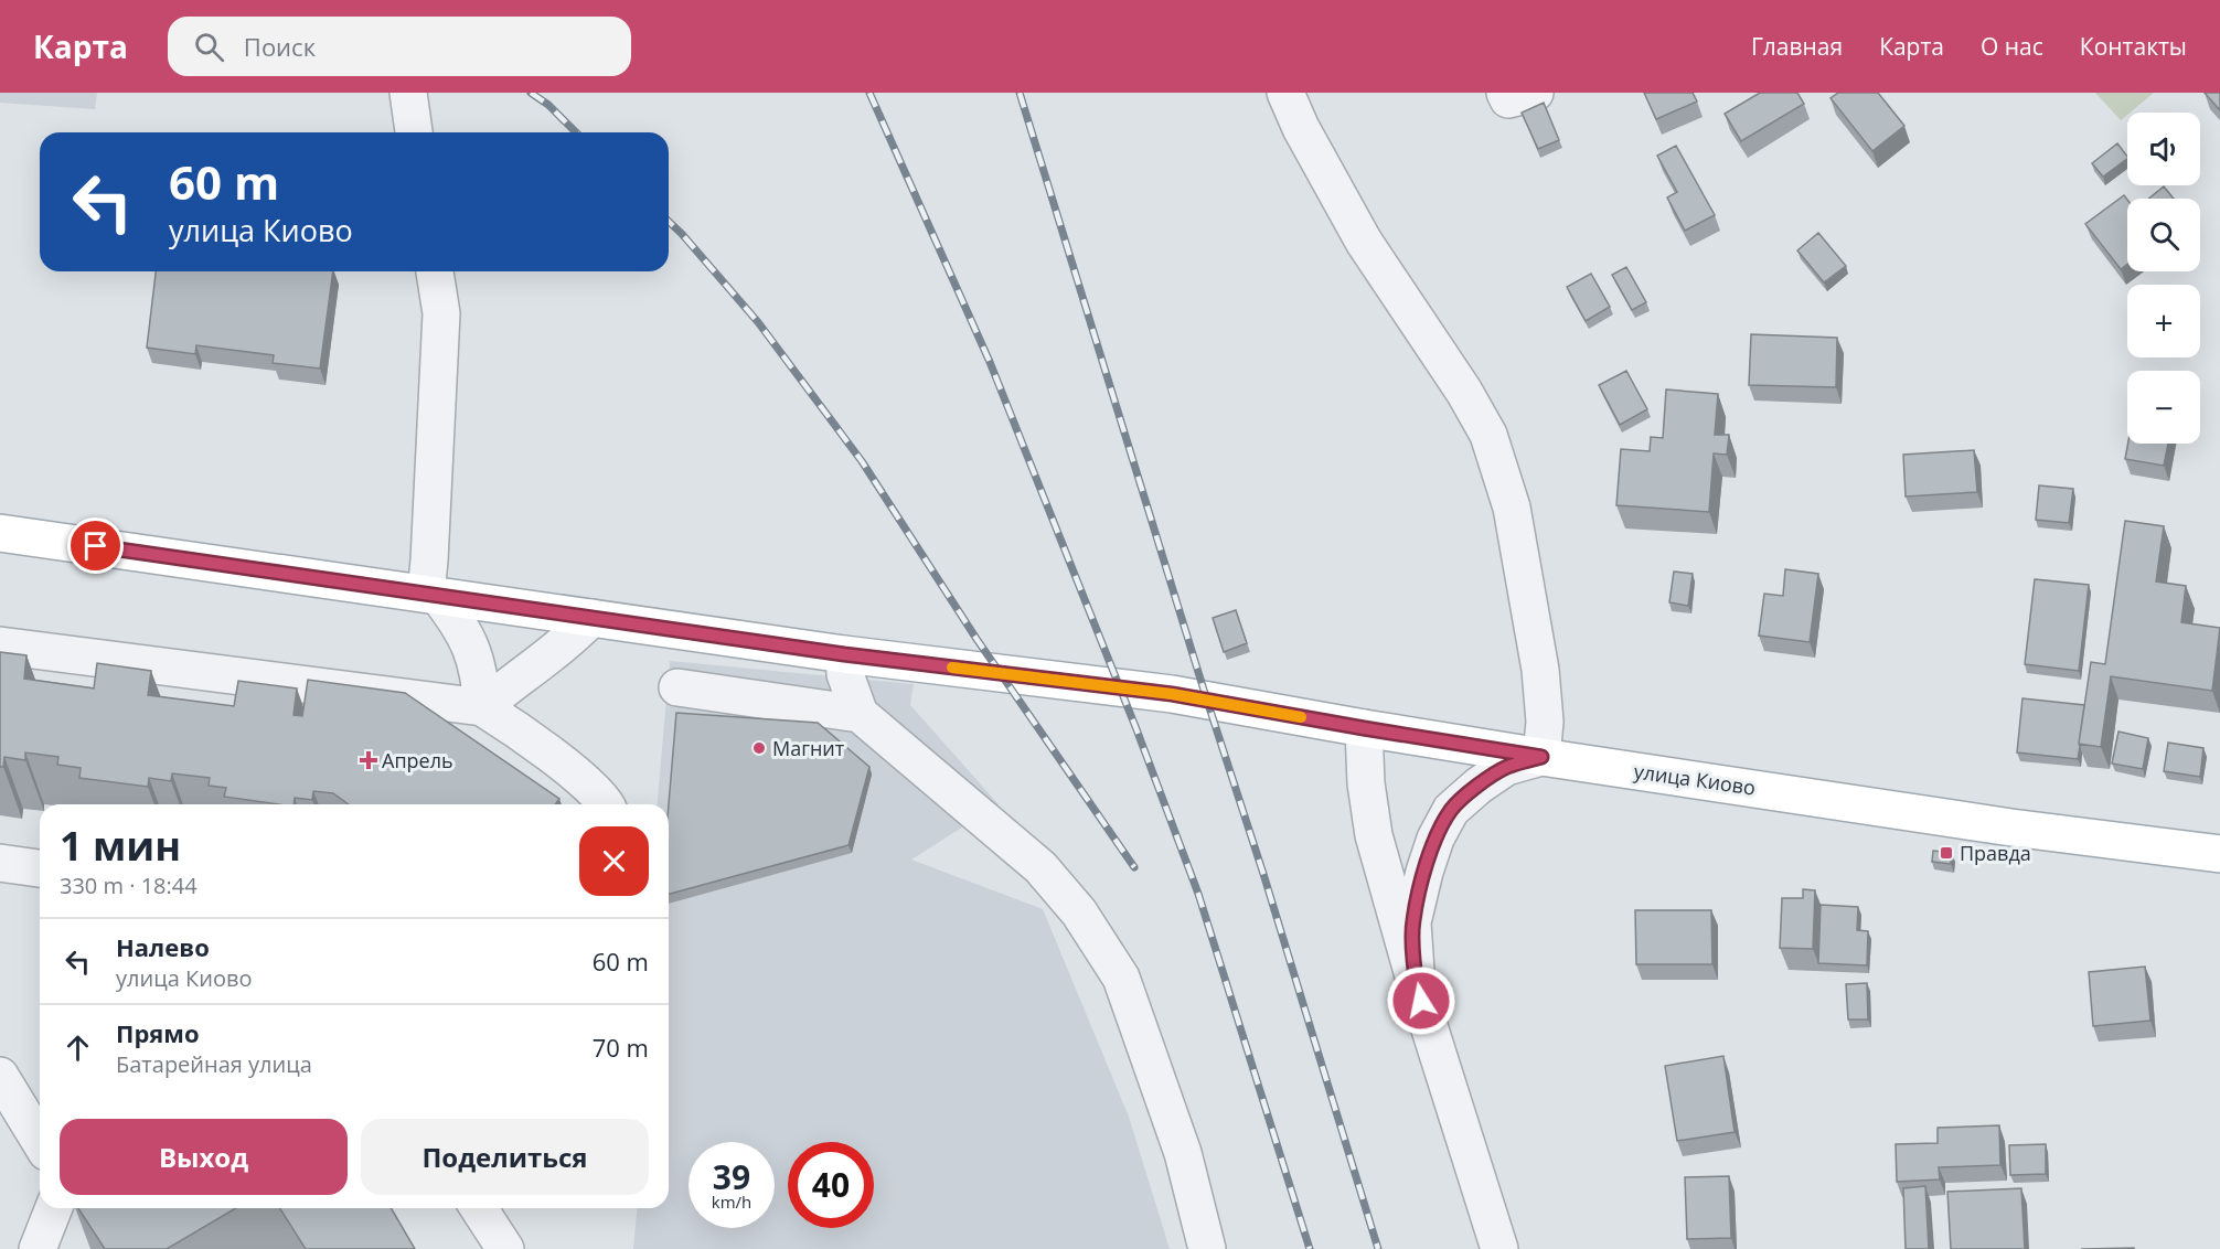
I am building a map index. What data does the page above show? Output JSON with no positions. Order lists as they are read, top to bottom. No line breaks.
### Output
{"streets":{"main road":["улица Киово"]},"places":{"other":["Магнит"],"health":["Апрель"],"transit":["Правда"]},"page":{"header":"Карта","search":"Поиск","nav":["Главная","Карта","О нас","Контакты"],"map_buttons":["+","−"],"turn":["60 m","улица Киово"],"heading":["1 мин","330 m · 18:44"],"list":[{"name":"Налево","note":"улица Киово","value":"60 m"},{"name":"Прямо","note":"Батарейная улица","value":"70 m"}],"buttons":["Выход","Поделиться"],"speed":"39 km/h","limit":"40"}}
